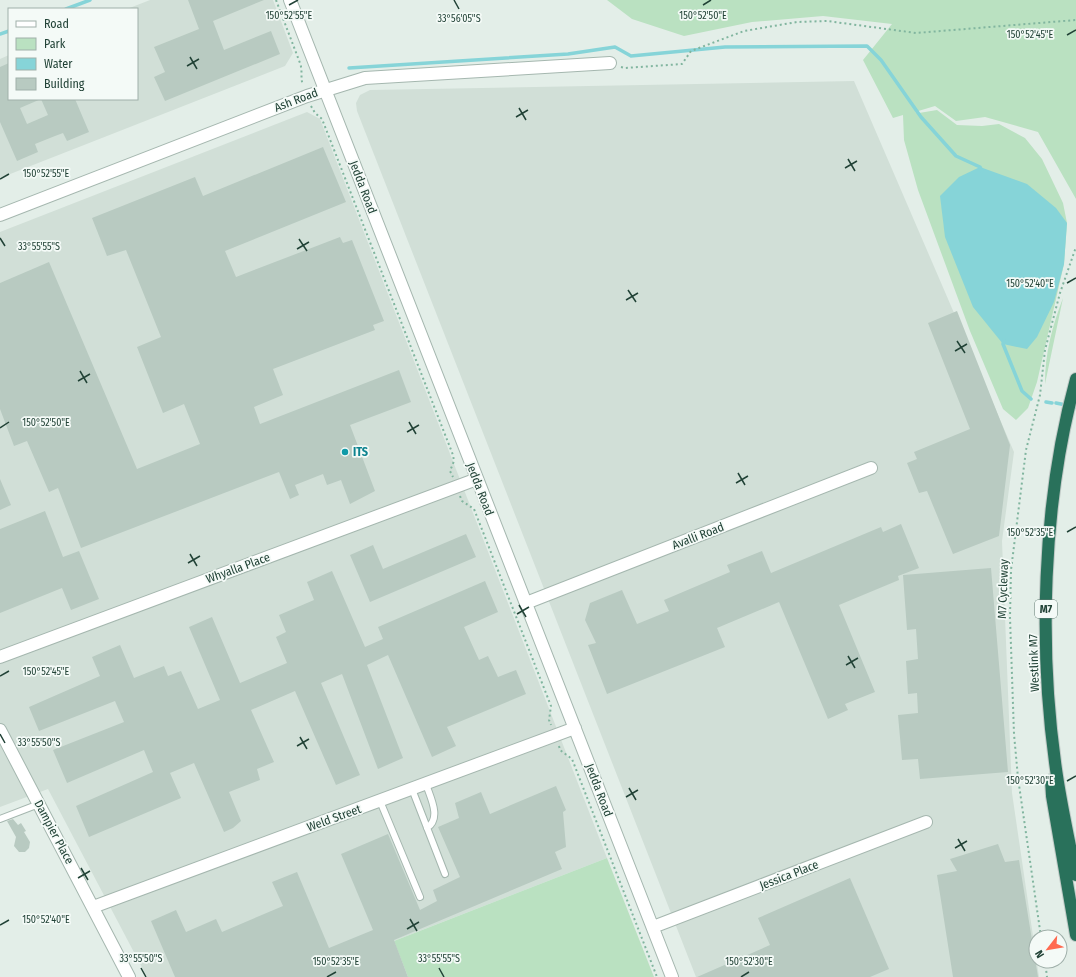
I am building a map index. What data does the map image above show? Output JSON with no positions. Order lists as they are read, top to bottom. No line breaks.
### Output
{"streets":{"highway":["M7","Westlink M7"],"street":["Ash Road","Jedda Road","Avalli Road","Whyalla Place","Weld Street","Dampier Place","Jessica Place"],"path":["M7 Cycleway"]},"crossings":[["Ash Road","Jedda Road"],["Jedda Road","Avalli Road"],["Jedda Road","Whyalla Place"],["Jedda Road","Weld Street"],["Jedda Road","Jessica Place"],["Weld Street","Dampier Place"]],"places":["ITS"],"legend":["Road","Park","Water","Building"],"north":"bottom left","coordinates":["150°52'55\"E","150°52'50\"E","33°56'05\"S","150°52'45\"E","33°55'55\"S","150°52'40\"E","150°52'35\"E","33°55'50\"S","150°52'30\"E"]}
